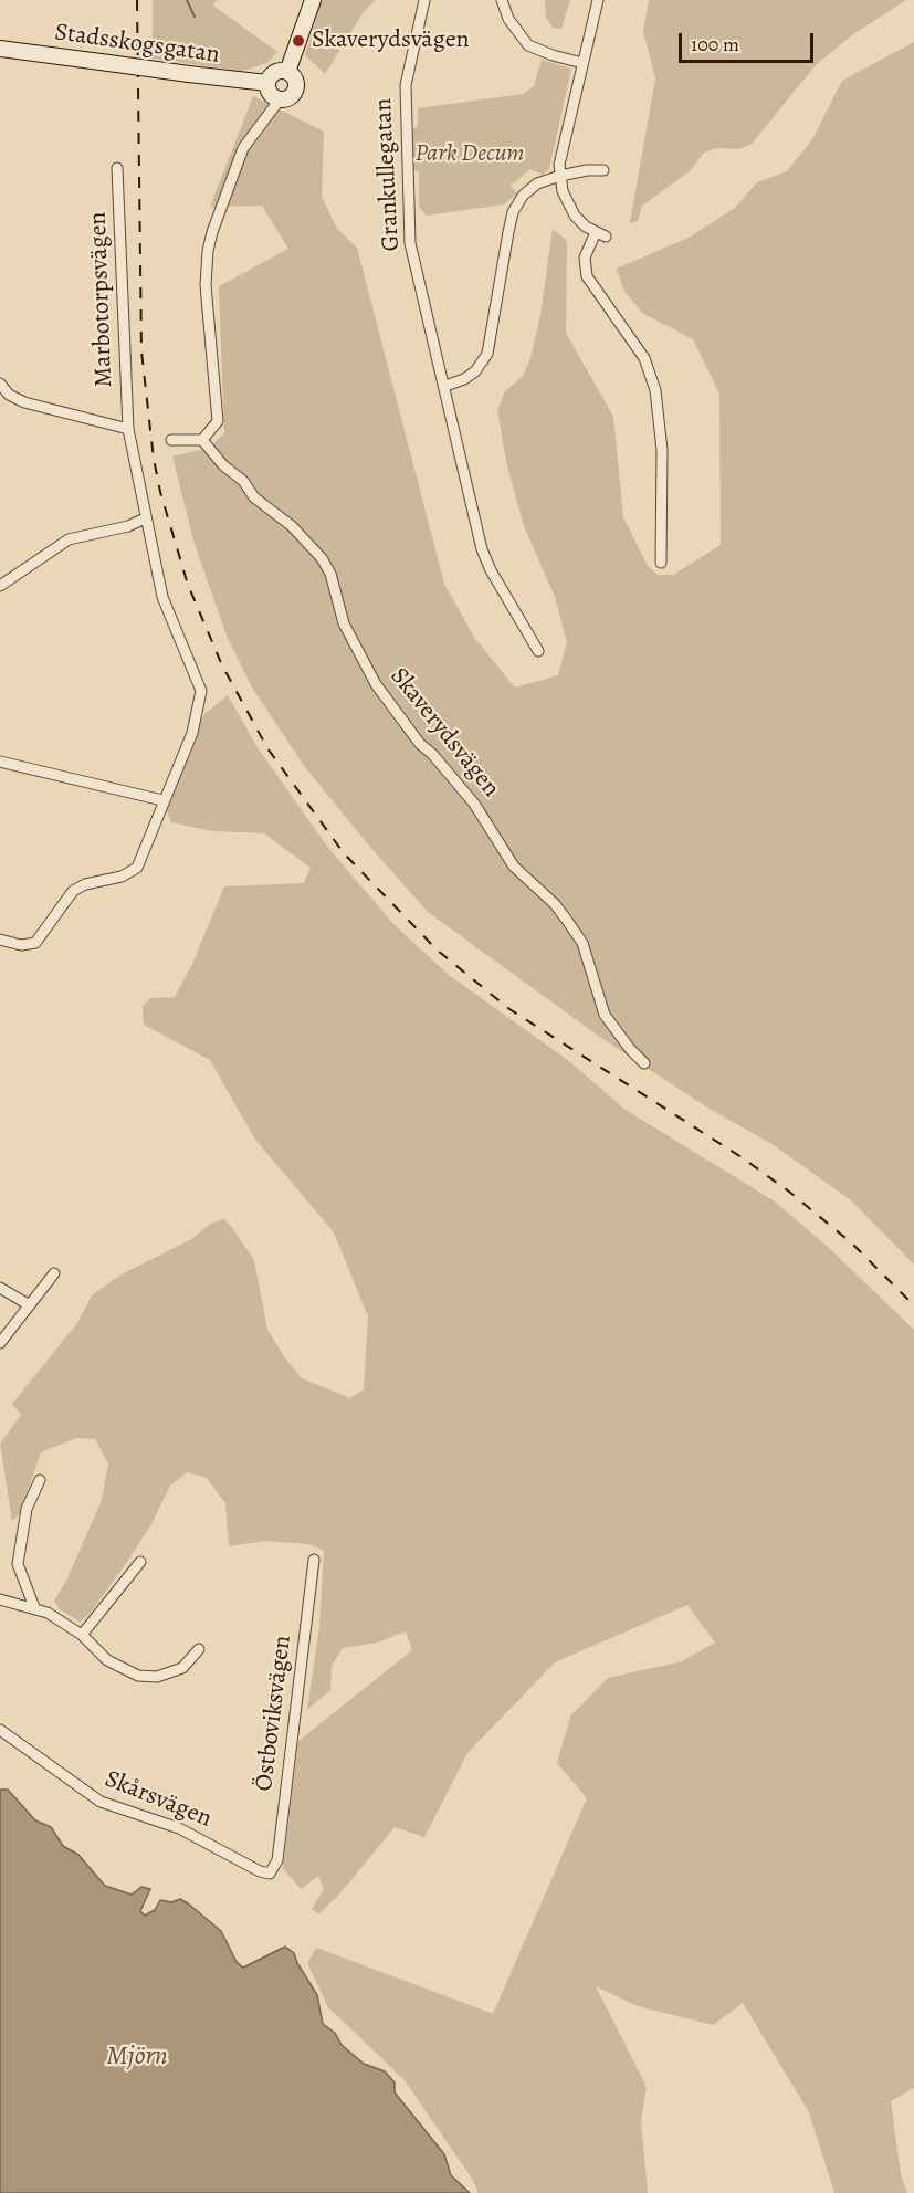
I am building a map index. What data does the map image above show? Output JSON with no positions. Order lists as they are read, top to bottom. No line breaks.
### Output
{"streets":{"street":["Stadsskogsgatan","Grankullegatan","Marbotorpsvägen","Skaverydsvägen","Östboviksvägen","Skårsvägen"]},"crossings":[["Östboviksvägen","Skårsvägen"]],"water":["Mjörn"],"parks":["Park Decum"],"places":["Skaverydsvägen"],"scale_bar":"100 m"}
